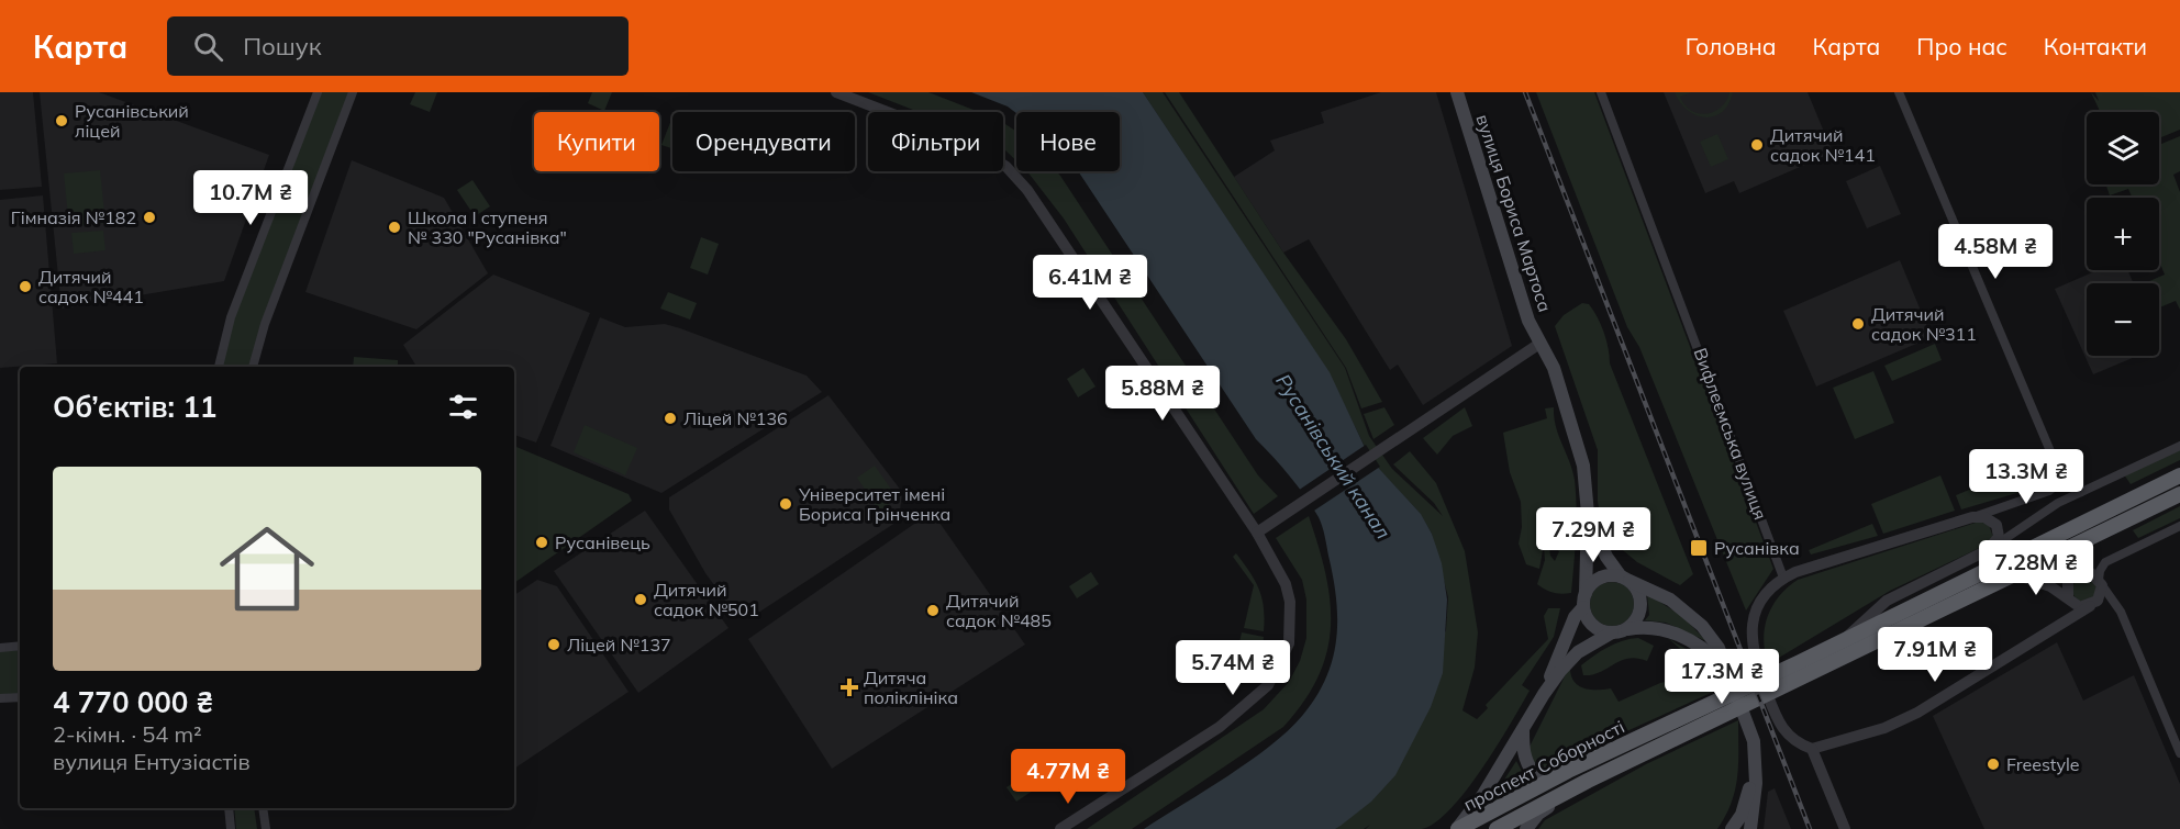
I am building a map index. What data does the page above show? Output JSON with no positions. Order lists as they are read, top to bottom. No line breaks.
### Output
{"streets":{"highway":["проспект Соборності"],"main road":["вулиця Бориса Мартоса"],"street":["Вифлеємська вулиця"]},"water":["Русанівський канал"],"places":{"other":["Русанівський ліцей","Дитячий садок №141","Гімназія №182","Школа І ступеня № 330 \"Русанівка\"","Дитячий садок №441","Дитячий садок №311","Ліцей №136","Університет імені Бориса Грінченка","Русанівець","Дитячий садок №501","Дитячий садок №485","Ліцей №137","Freestyle"],"transit":["Русанівка"],"health":["Дитяча поліклініка"]},"page":{"header":"Карта","search":"Пошук","nav":["Головна","Карта","Про нас","Контакти"],"map_buttons":["+","−"],"chip":["Купити","Орендувати","Фільтри","Нове"],"price":["10.7M ₴","4.58M ₴","6.41M ₴","5.88M ₴","13.3M ₴","7.29M ₴","7.28M ₴","7.91M ₴","5.74M ₴","17.3M ₴","4.77M ₴"],"heading":"Об’єктів: 11","list":[{"name":"4 770 000 ₴","note":"2-кімн. · 54 m² · вулиця Ентузіастів"}]}}
